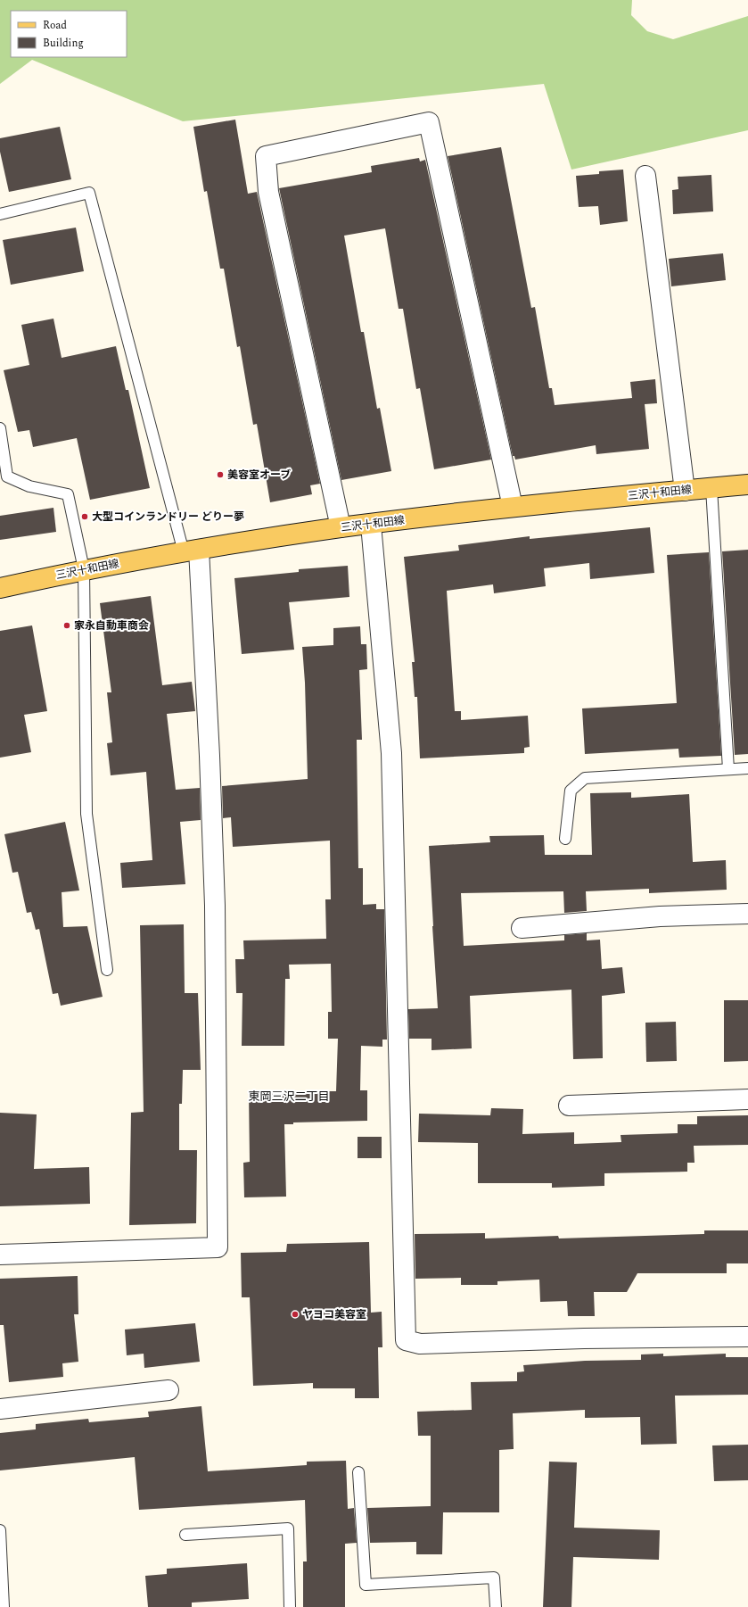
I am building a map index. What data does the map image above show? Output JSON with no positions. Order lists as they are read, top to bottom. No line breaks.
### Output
{"streets":{"main road":["三沢十和田線"]},"districts":["東岡三沢二丁目"],"places":["美容室オーブ","大型コインランドリー どりー夢","家永自動車商会","ヤヨコ美容室"],"legend":["Road","Building"]}
